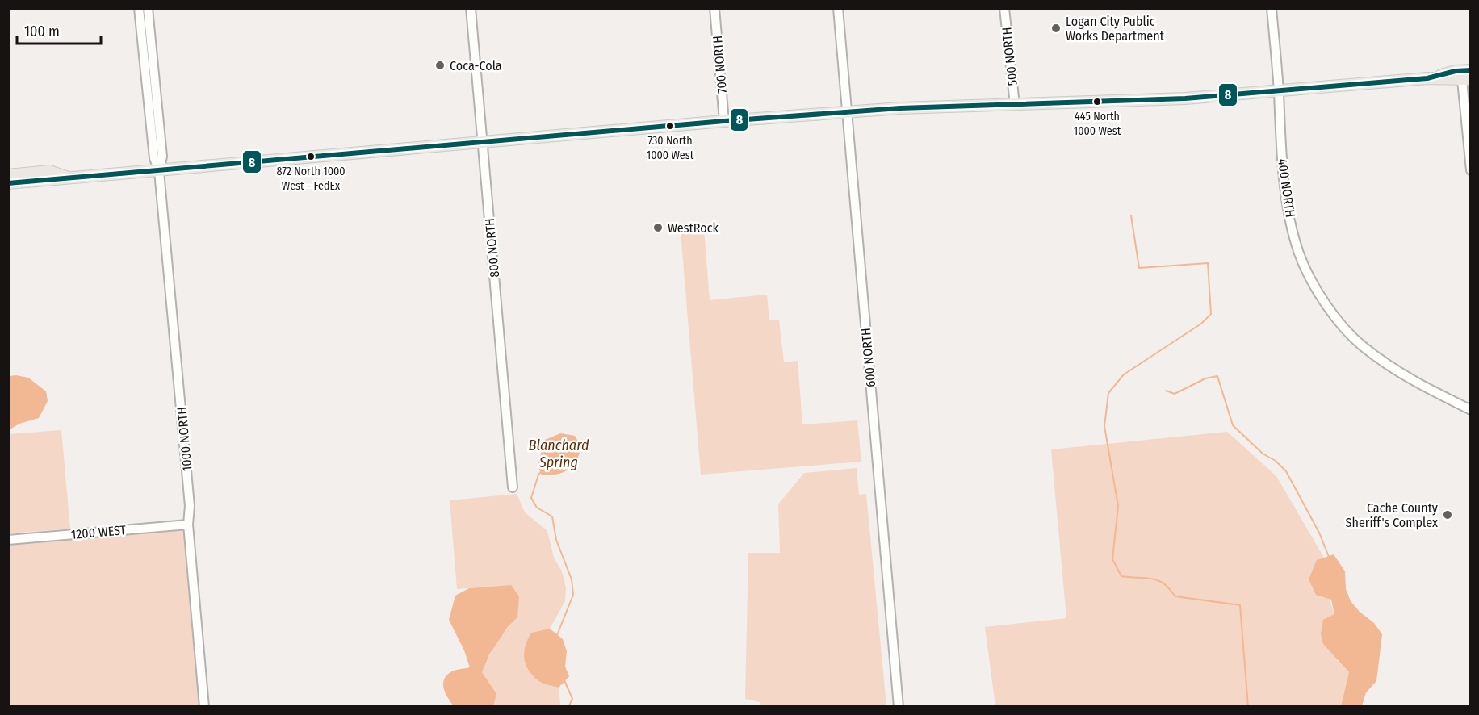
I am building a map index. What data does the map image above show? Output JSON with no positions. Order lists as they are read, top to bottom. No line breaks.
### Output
{"streets":{"street":["500 NORTH","700 NORTH","400 NORTH","800 NORTH","600 NORTH","1000 NORTH","1200 WEST"]},"crossings":[["1000 NORTH","1200 WEST"]],"water":["Blanchard Spring"],"places":["Logan City Public Works Department","Coca-Cola","445 North 1000 West","730 North 1000 West","872 North 1000 West - FedEx","WestRock","Cache County Sheriff's Complex"],"lines":["transit line 8"],"scale_bar":"100 m"}
